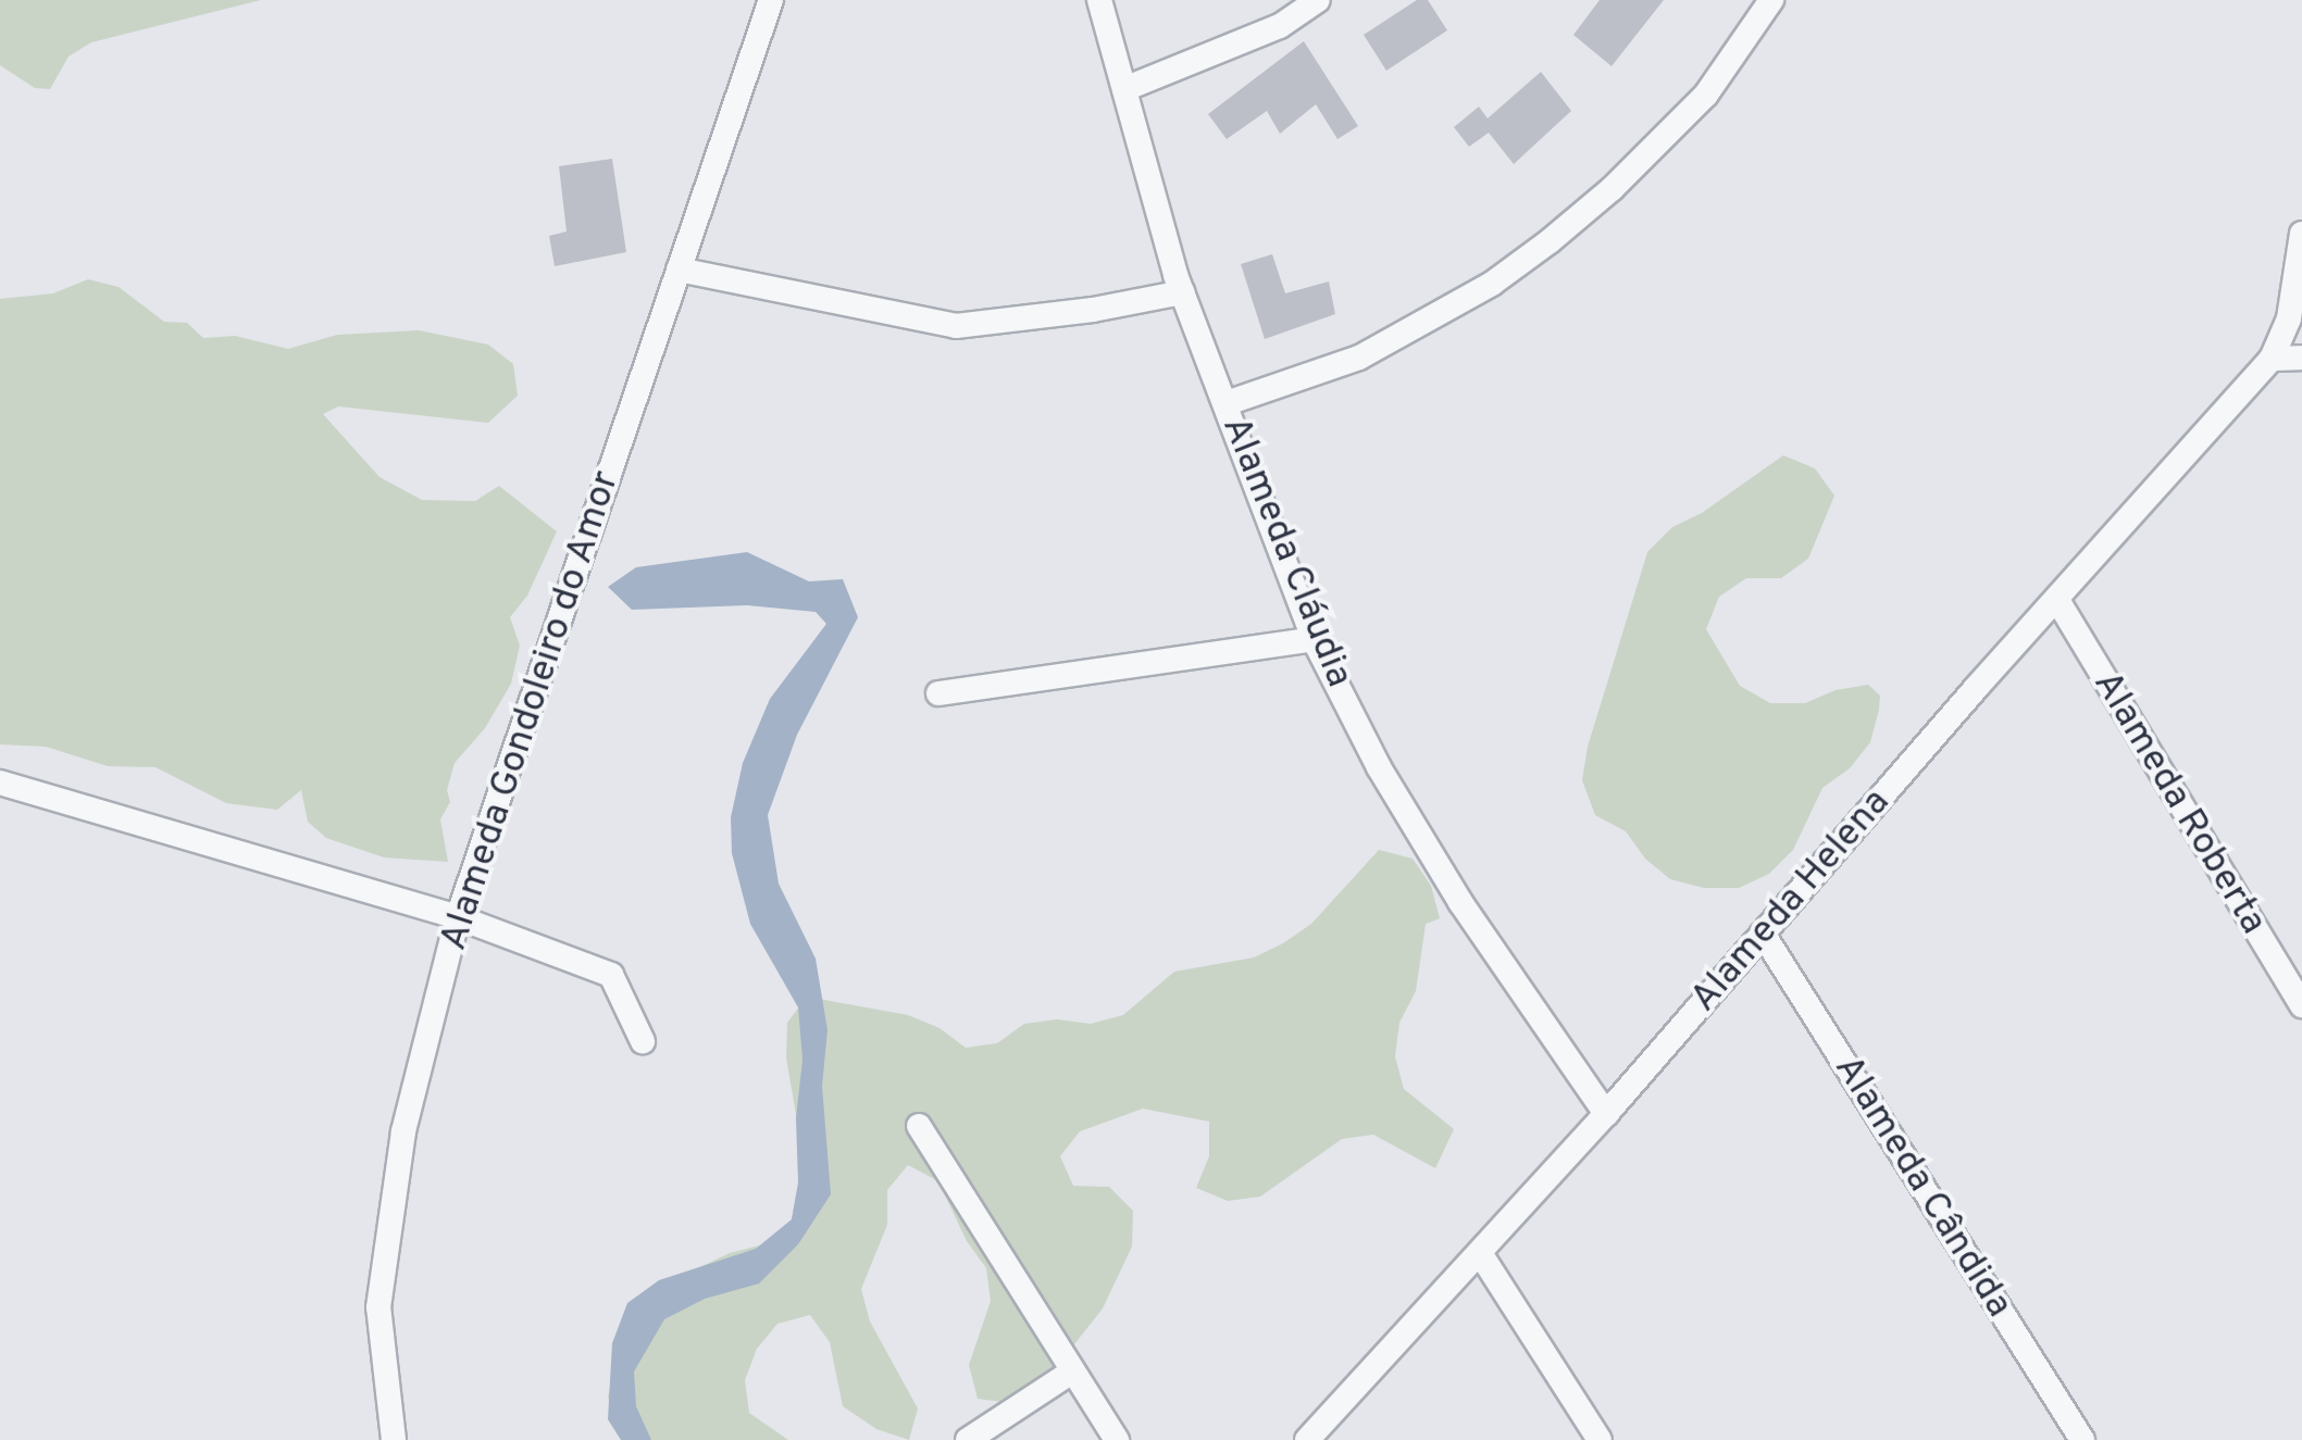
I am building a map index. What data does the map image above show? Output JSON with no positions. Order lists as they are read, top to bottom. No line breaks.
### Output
{"streets":{"street":["Alameda Cláudia","Alameda Gondoleiro do Amor","Alameda Roberta","Alameda Helena","Alameda Cândida"]},"crossings":[["Alameda Cláudia","Alameda Helena"],["Alameda Roberta","Alameda Helena"],["Alameda Helena","Alameda Cândida"]]}
